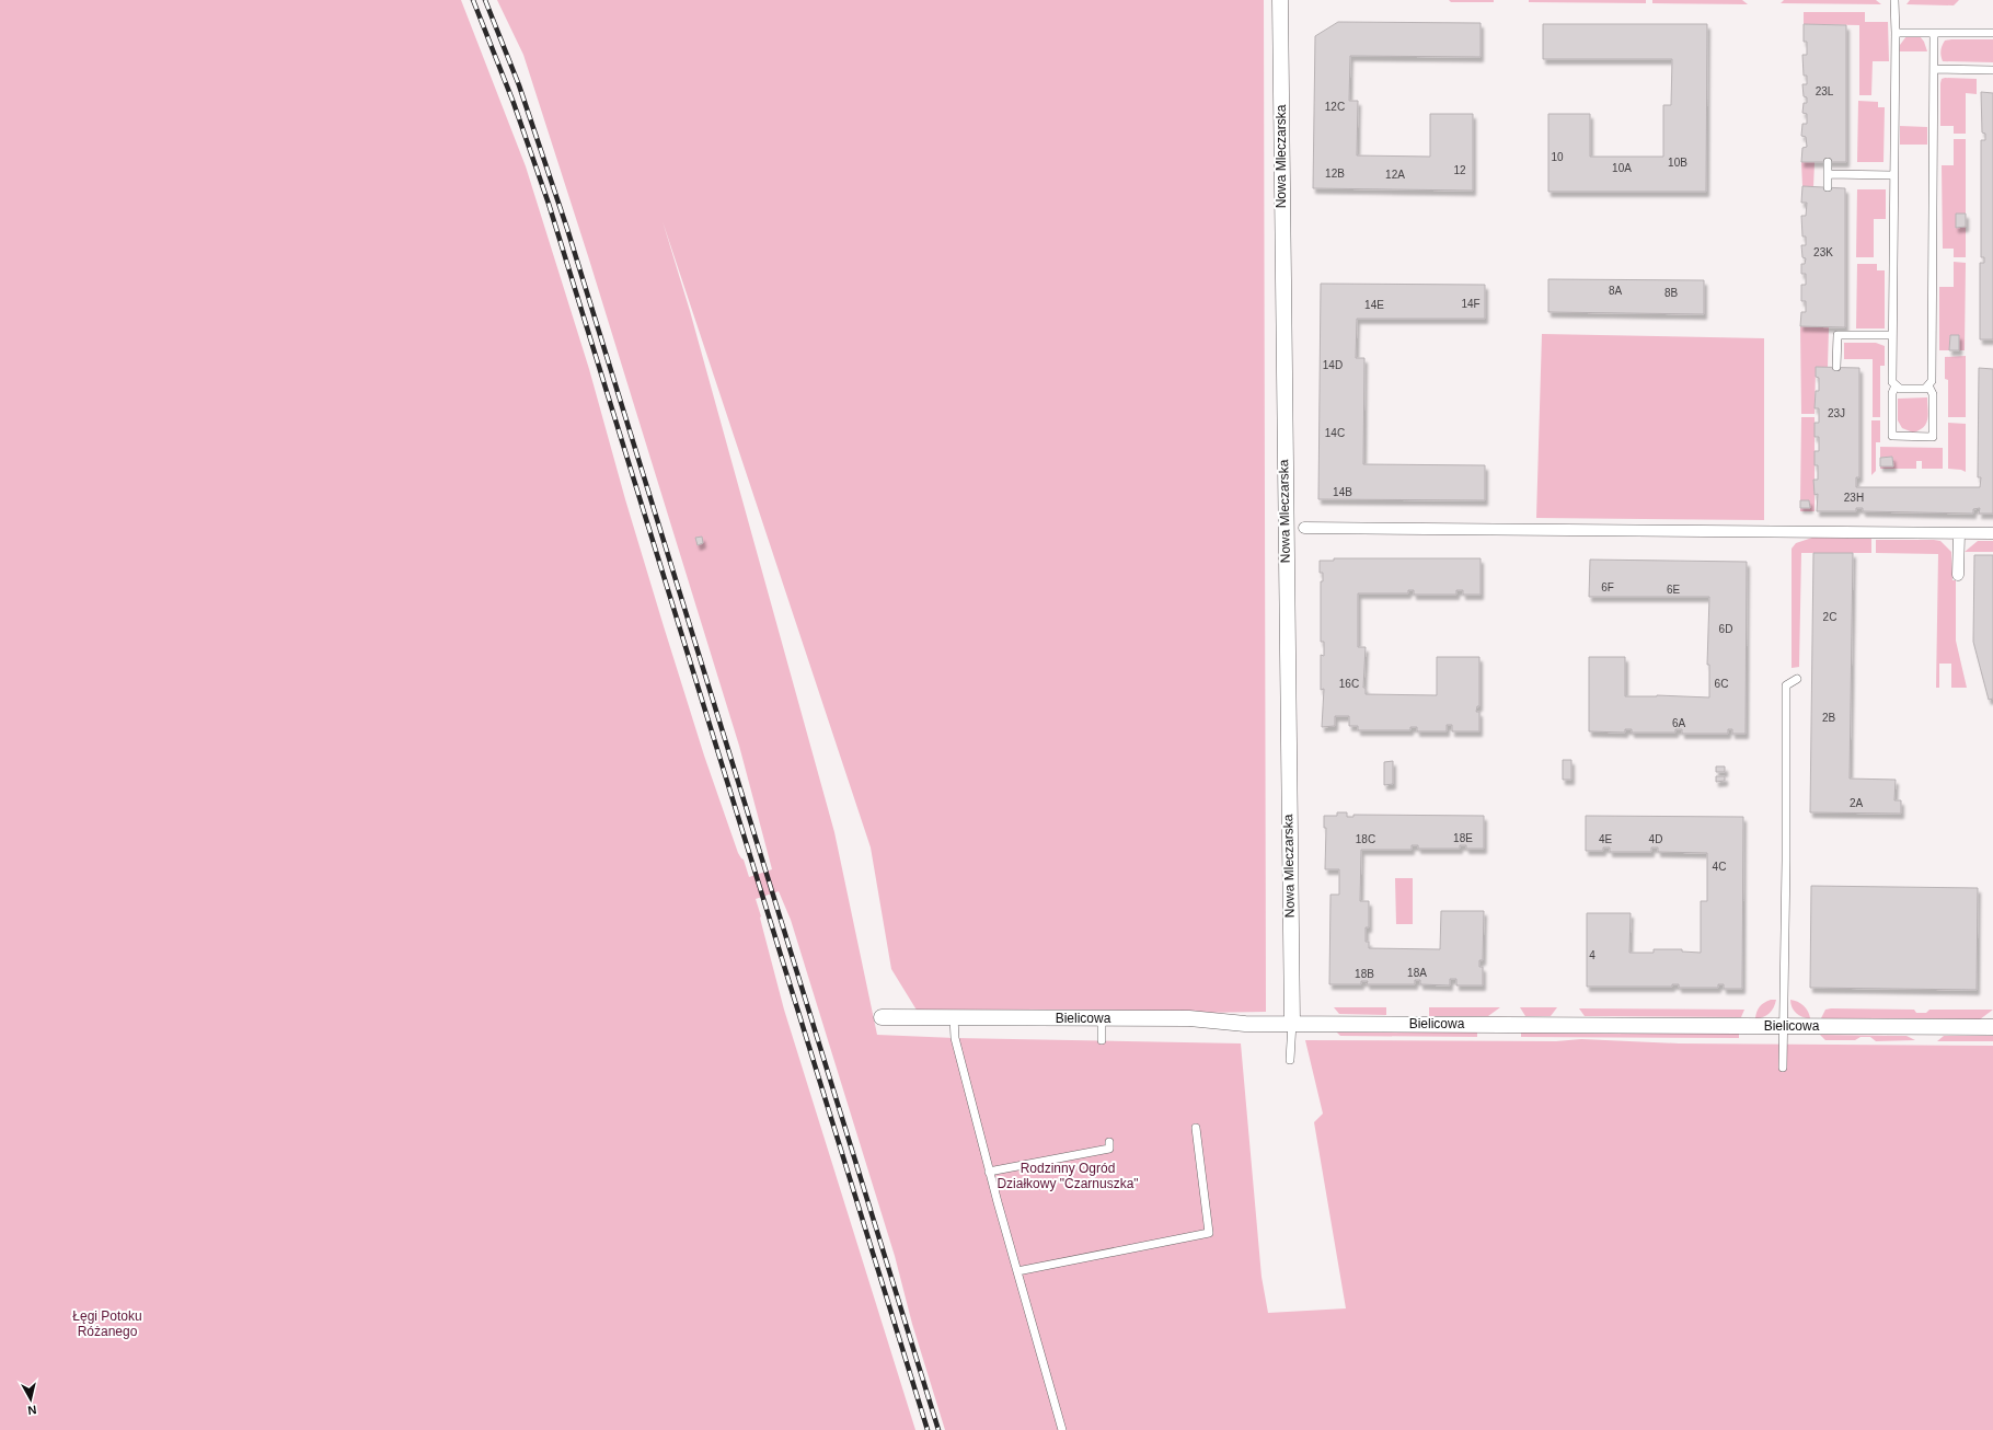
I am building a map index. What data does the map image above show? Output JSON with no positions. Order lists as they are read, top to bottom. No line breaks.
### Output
{"streets":{"street":["Nowa Mleczarska","Bielicowa"]},"crossings":[["Nowa Mleczarska","Bielicowa"]],"parks":["Rodzinny Ogród Działkowy \"Czarnuszka\"","Łęgi Potoku Różanego"],"house_numbers":["23L","12C","10","10B","10A","12","12B","12A","23K","8A","8B","14F","14E","14D","23J","14C","14B","23H","6F","6E","2C","6D","16C","6C","2B","6A","2A","18E","18C","4E","4D","4C","4","18A","18B"],"north":"bottom"}
